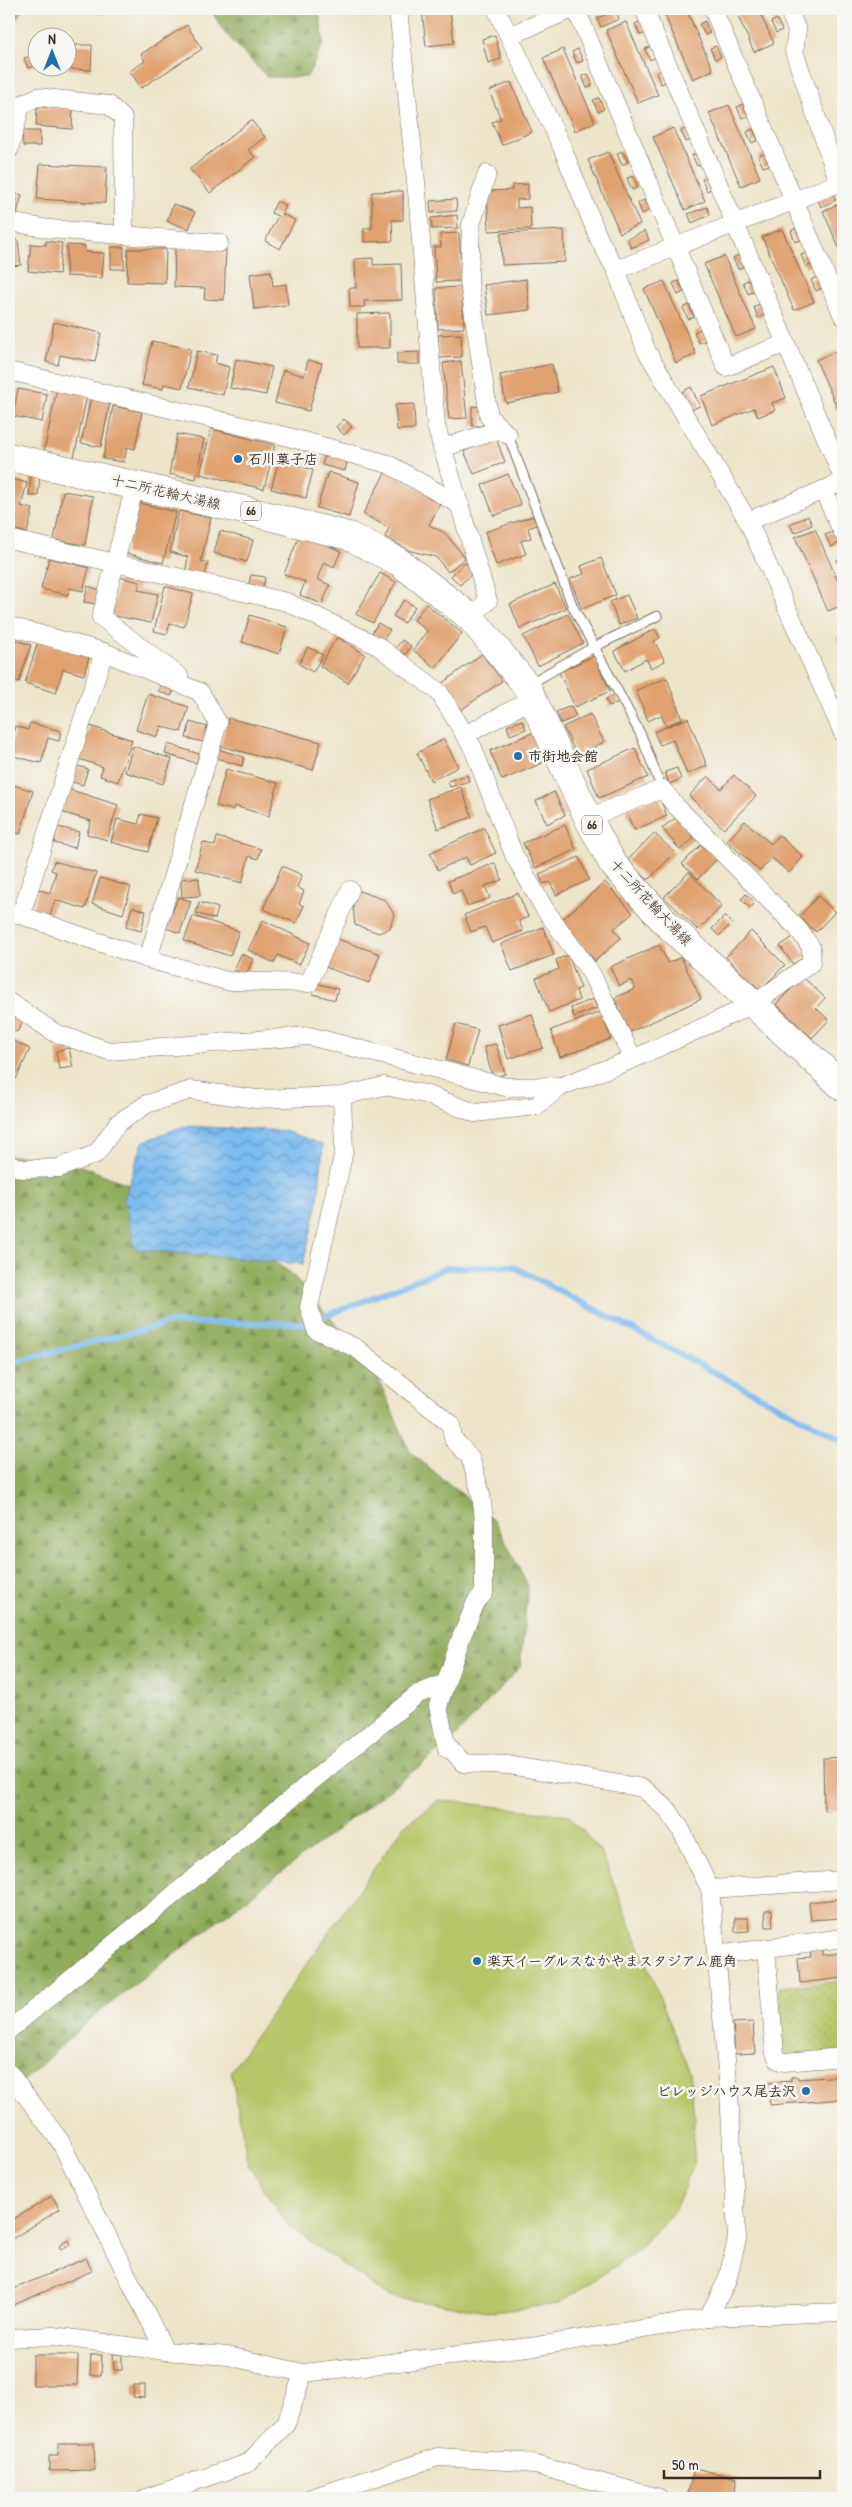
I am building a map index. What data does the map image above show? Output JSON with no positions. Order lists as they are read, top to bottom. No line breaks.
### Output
{"streets":{"main road":["十二所花輪大湯線","66"]},"places":["石川菓子店","市街地会館","楽天イーグルスなかやまスタジアム鹿角","ビレッジハウス尾去沢"],"scale_bar":"50 m","north":"top"}
